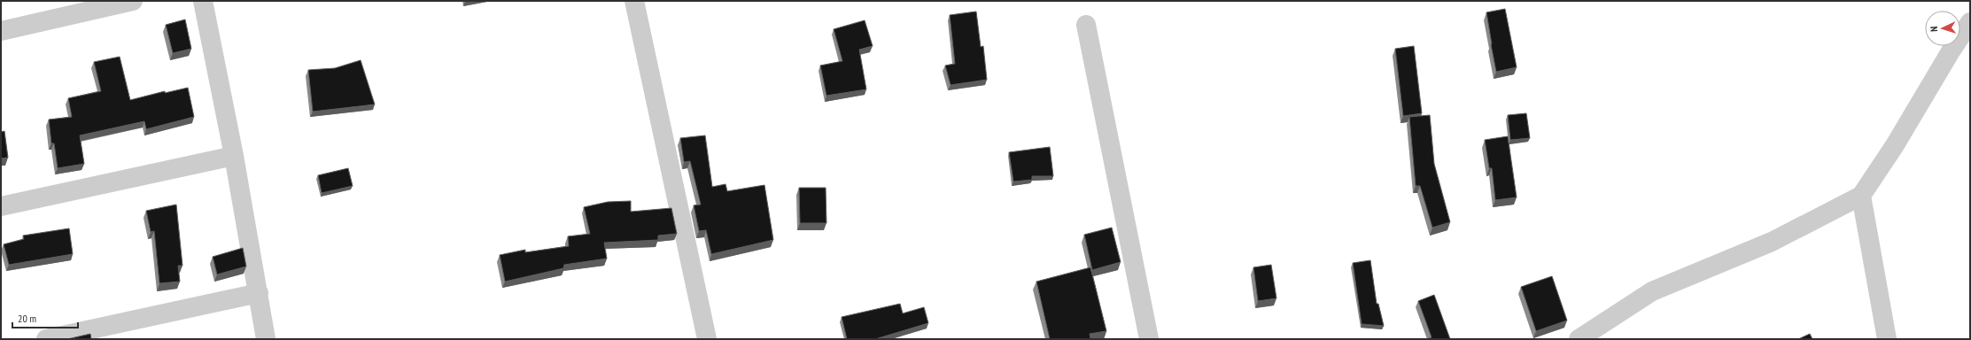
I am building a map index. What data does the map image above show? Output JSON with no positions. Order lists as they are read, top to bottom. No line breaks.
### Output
{"scale_bar":"20 m","north":"left"}
